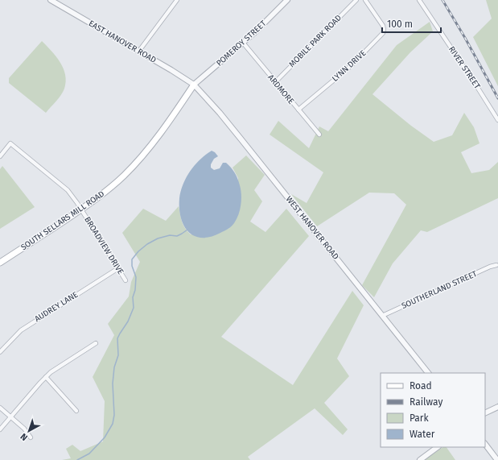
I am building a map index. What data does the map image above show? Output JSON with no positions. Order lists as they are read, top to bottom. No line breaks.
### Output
{"streets":{"main road":["SOUTH SELLARS MILL ROAD"],"street":["MOBILE PARK ROAD","EAST HANOVER ROAD","POMEROY STREET","LYNN DRIVE","RIVER STREET","ARDMORE","WEST HANOVER ROAD","BROADVIEW DRIVE","SOUTHERLAND STREET","AUDREY LANE"]},"crossings":[["MOBILE PARK ROAD","ARDMORE"],["EAST HANOVER ROAD","POMEROY STREET"],["EAST HANOVER ROAD","SOUTH SELLARS MILL ROAD"],["EAST HANOVER ROAD","WEST HANOVER ROAD"],["POMEROY STREET","ARDMORE"],["POMEROY STREET","SOUTH SELLARS MILL ROAD"],["POMEROY STREET","WEST HANOVER ROAD"],["LYNN DRIVE","ARDMORE"],["SOUTH SELLARS MILL ROAD","WEST HANOVER ROAD"],["SOUTH SELLARS MILL ROAD","BROADVIEW DRIVE"],["WEST HANOVER ROAD","SOUTHERLAND STREET"],["BROADVIEW DRIVE","AUDREY LANE"]],"legend":["Road","Railway","Park","Water"],"scale_bar":"100 m","north":"bottom left"}
